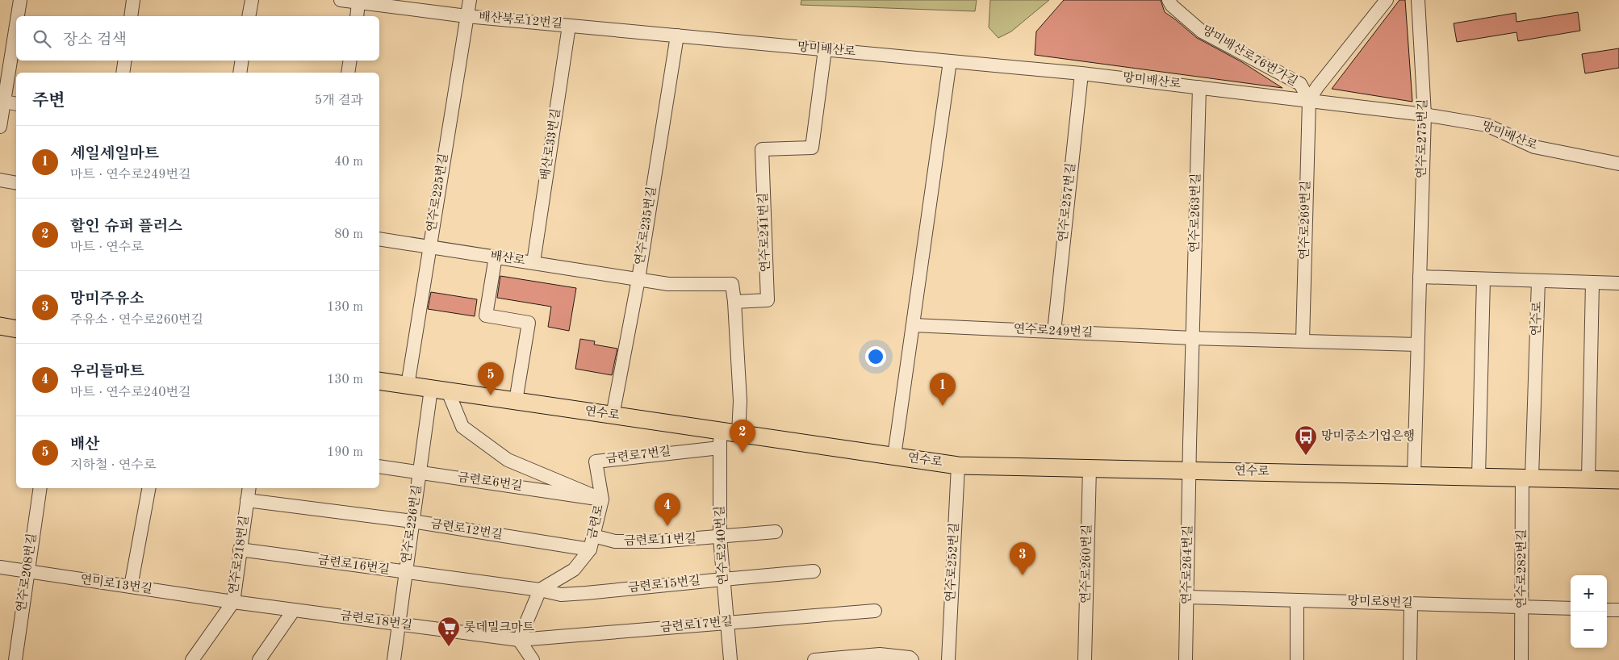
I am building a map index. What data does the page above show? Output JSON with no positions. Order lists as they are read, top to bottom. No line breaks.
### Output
{"streets":{"main road":["연수로"],"street":["배산북로12번길","망미배산로","망미배산로76번가길","연수로275번길","배산로33번길","연수로225번길","연수로257번길","연수로263번길","연수로269번길","연수로235번길","연수로241번길","배산로","연수로249번길","금련로7번길","금련로6번길","금련로","연수로226번길","금련로12번길","금련로11번길","연수로240번길","연수로218번길","연수로252번길","연수로260번길","연수로264번길","금련로16번길","연수로282번길","연수로208번길","연미로13번길","금련로15번길","망미로8번길","금련로18번길","금련로17번길"]},"crossings":[["배산북로12번길","망미배산로"],["배산북로12번길","배산로33번길"],["배산북로12번길","연수로225번길"],["배산북로12번길","연수로235번길"],["망미배산로","망미배산로76번가길"],["망미배산로","연수로275번길"],["망미배산로","연수로257번길"],["망미배산로","연수로263번길"],["망미배산로","연수로269번길"],["망미배산로","연수로235번길"],["망미배산로","연수로241번길"],["망미배산로76번가길","연수로269번길"],["연수로275번길","연수로"],["배산로33번길","배산로"],["연수로225번길","배산로"],["연수로225번길","연수로"],["연수로257번길","연수로249번길"],["연수로263번길","연수로"],["연수로263번길","연수로249번길"],["연수로263번길","연수로264번길"],["연수로235번길","배산로"],["연수로235번길","연수로"],["연수로241번길","배산로"],["연수로","금련로"],["연수로","연수로226번길"],["연수로","연수로240번길"],["연수로","연수로252번길"],["연수로","연수로260번길"],["연수로","연수로264번길"],["연수로","연수로282번길"],["금련로7번길","금련로6번길"],["금련로7번길","금련로"],["금련로7번길","연수로240번길"],["금련로6번길","금련로"],["금련로6번길","연수로226번길"],["금련로","금련로12번길"],["금련로","금련로11번길"],["금련로","금련로16번길"],["금련로","금련로15번길"],["연수로226번길","금련로12번길"],["연수로226번길","금련로16번길"],["연수로226번길","금련로18번길"],["금련로12번길","연수로218번길"],["금련로11번길","연수로240번길"],["연수로240번길","금련로15번길"],["연수로240번길","금련로17번길"],["연수로218번길","금련로16번길"],["연수로218번길","연미로13번길"],["연수로218번길","금련로18번길"],["연수로264번길","망미로8번길"],["금련로16번길","금련로15번길"],["연수로282번길","망미로8번길"],["연수로208번길","연미로13번길"],["연미로13번길","금련로18번길"],["금련로18번길","금련로17번길"]],"places":{"bus stop":["망미중소기업은행"],"supermarket":["롯데밀크마트"]},"page":{"search":"장소 검색","heading":["주변","5개 결과"],"list":[{"mark":"1","name":"세일세일마트","note":"마트 · 연수로249번길","value":"40 m"},{"mark":"2","name":"할인 슈퍼 플러스","note":"마트 · 연수로","value":"80 m"},{"mark":"3","name":"망미주유소","note":"주유소 · 연수로260번길","value":"130 m"},{"mark":"4","name":"우리들마트","note":"마트 · 연수로240번길","value":"130 m"},{"mark":"5","name":"배산","note":"지하철 · 연수로","value":"190 m"}],"pins":["5","1","2","4","3"],"map_buttons":["+","−"]}}
